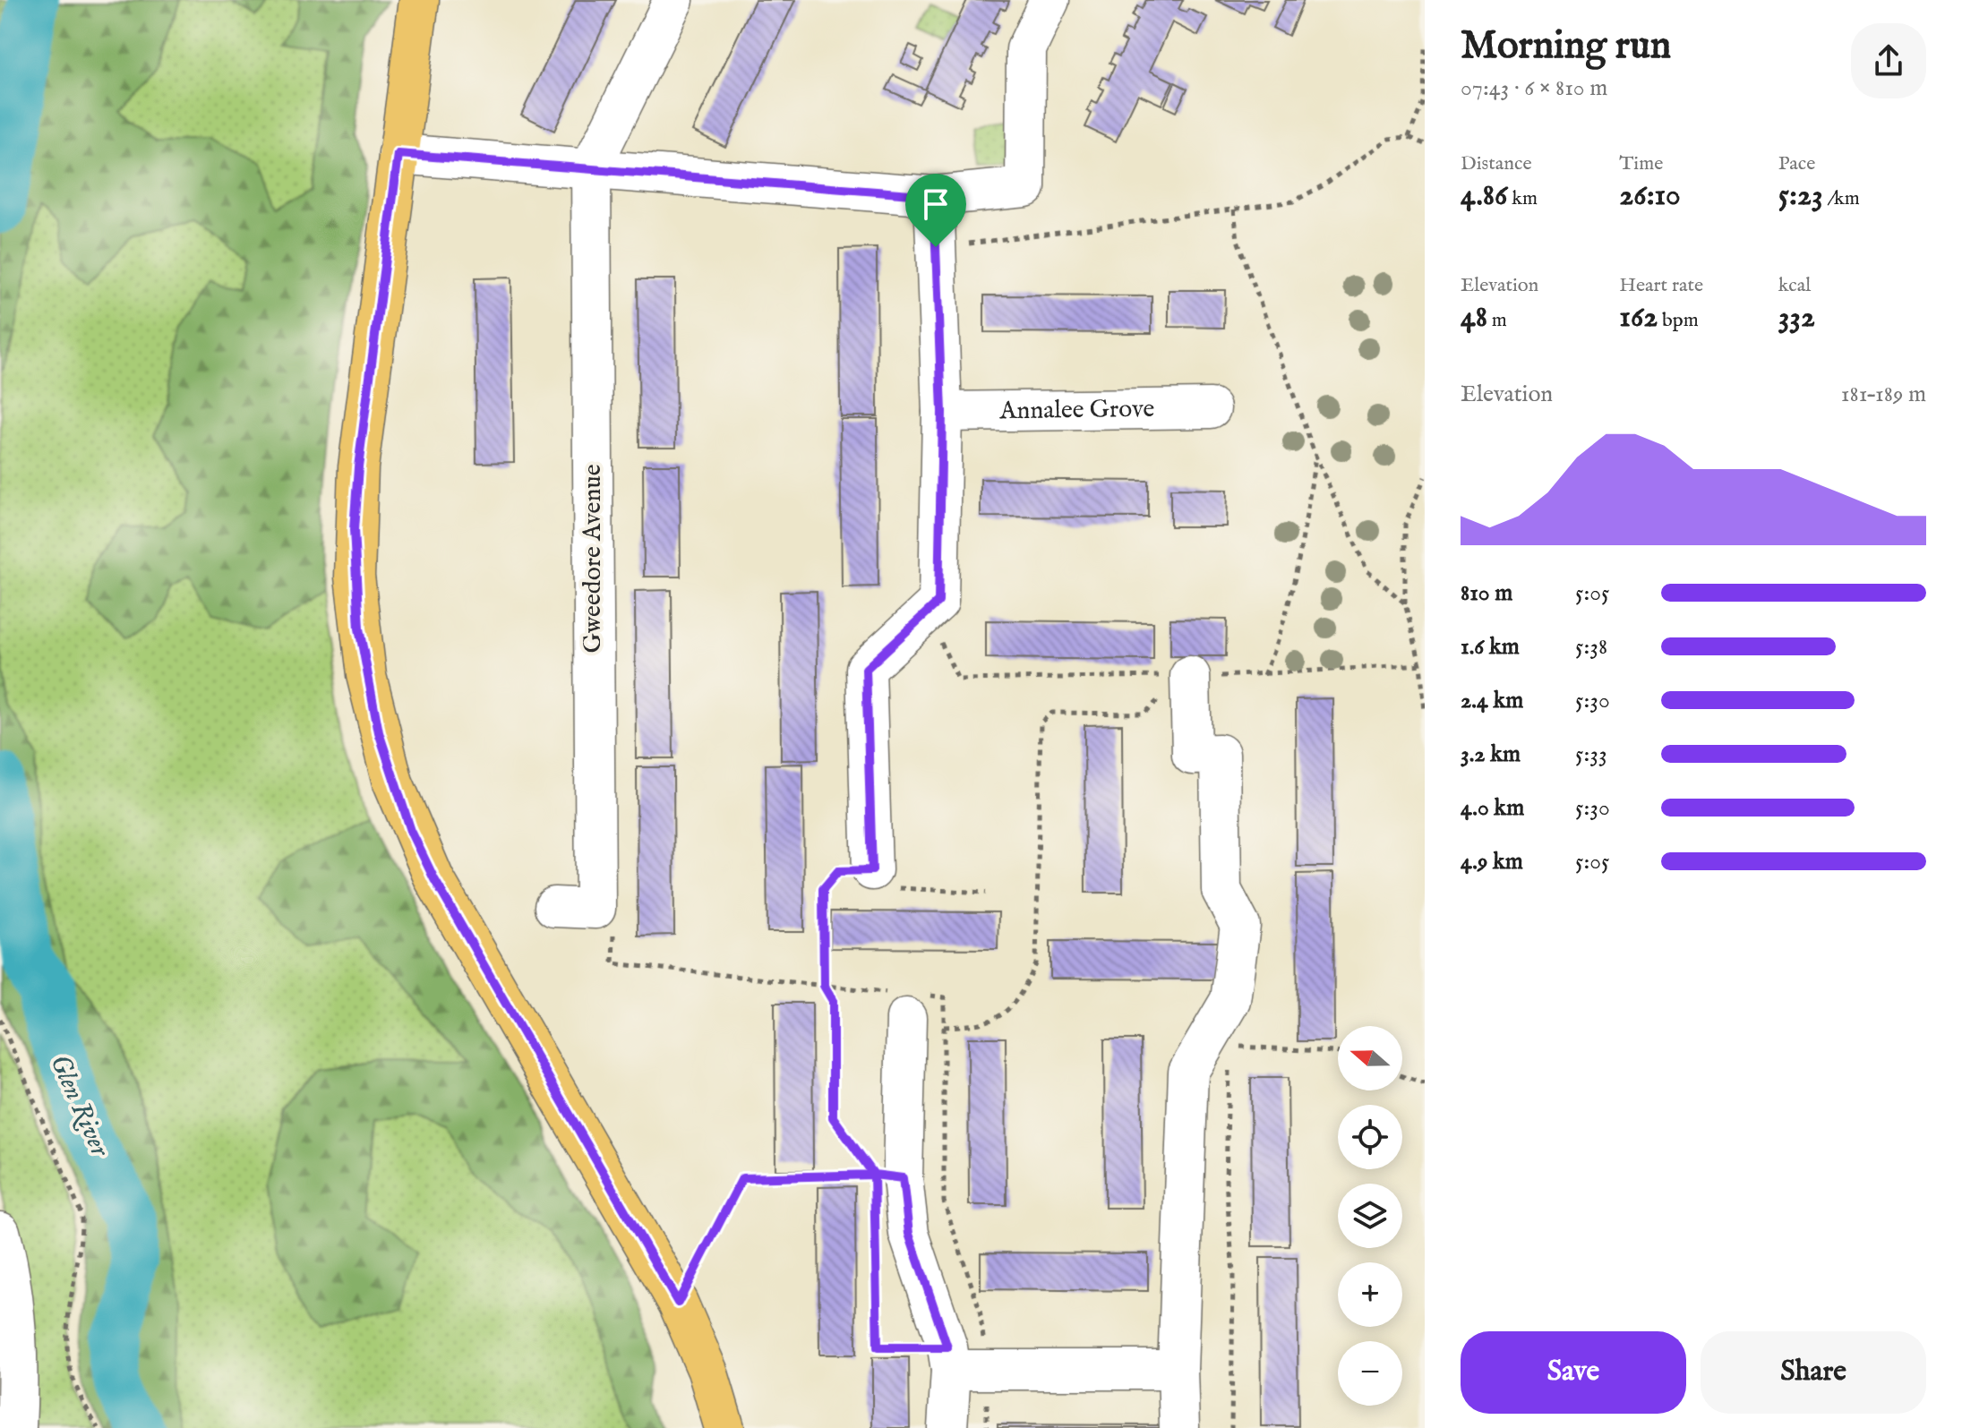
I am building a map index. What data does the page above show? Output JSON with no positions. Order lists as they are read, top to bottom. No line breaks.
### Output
{"streets":{"street":["Annalee Grove","Gweedore Avenue"]},"water":["Glen River"],"north":"left","page":{"heading":["Morning run","07:43 · 6 × 810 m"],"stats":[["Distance","4.86 km"],["Time","26:10"],["Pace","5:23 /km"],["Elevation","48 m"],["Heart rate","162 bpm"],["kcal","332"]],"chart":["Elevation","181–189 m"],"list":[{"name":"810 m","note":"5:05"},{"name":"1.6 km","note":"5:38"},{"name":"2.4 km","note":"5:30"},{"name":"3.2 km","note":"5:33"},{"name":"4.0 km","note":"5:30"},{"name":"4.9 km","note":"5:05"}],"map_buttons":["+","−"],"buttons":["Save","Share"]}}
